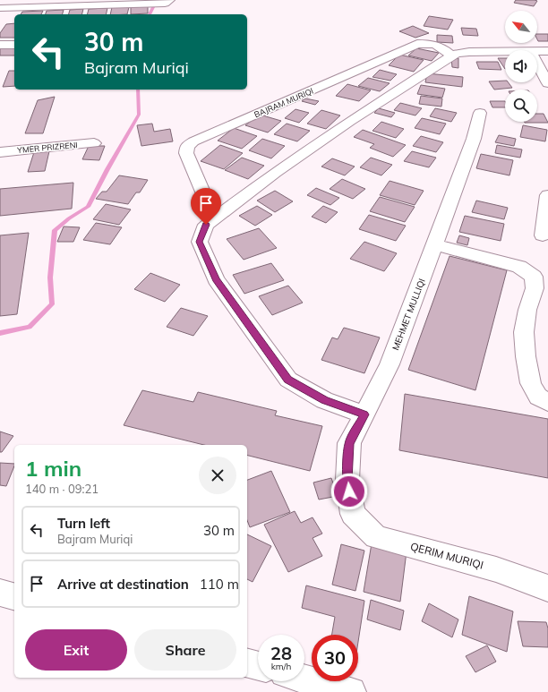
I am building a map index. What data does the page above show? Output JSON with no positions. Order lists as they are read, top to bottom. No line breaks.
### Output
{"streets":{"street":["BAJRAM MURIQI","YMER PRIZRENI","MEHMET MULLIQI","QERIM MURIQI"]},"crossings":[["MEHMET MULLIQI","QERIM MURIQI"]],"north":"top left","page":{"turn":["30 m","Bajram Muriqi"],"heading":["1 min","140 m · 09:21"],"list":[{"name":"Turn left","note":"Bajram Muriqi","value":"30 m"},{"name":"Arrive at destination","value":"110 m"}],"buttons":["Exit","Share"],"speed":"28 km/h","limit":"30"}}
